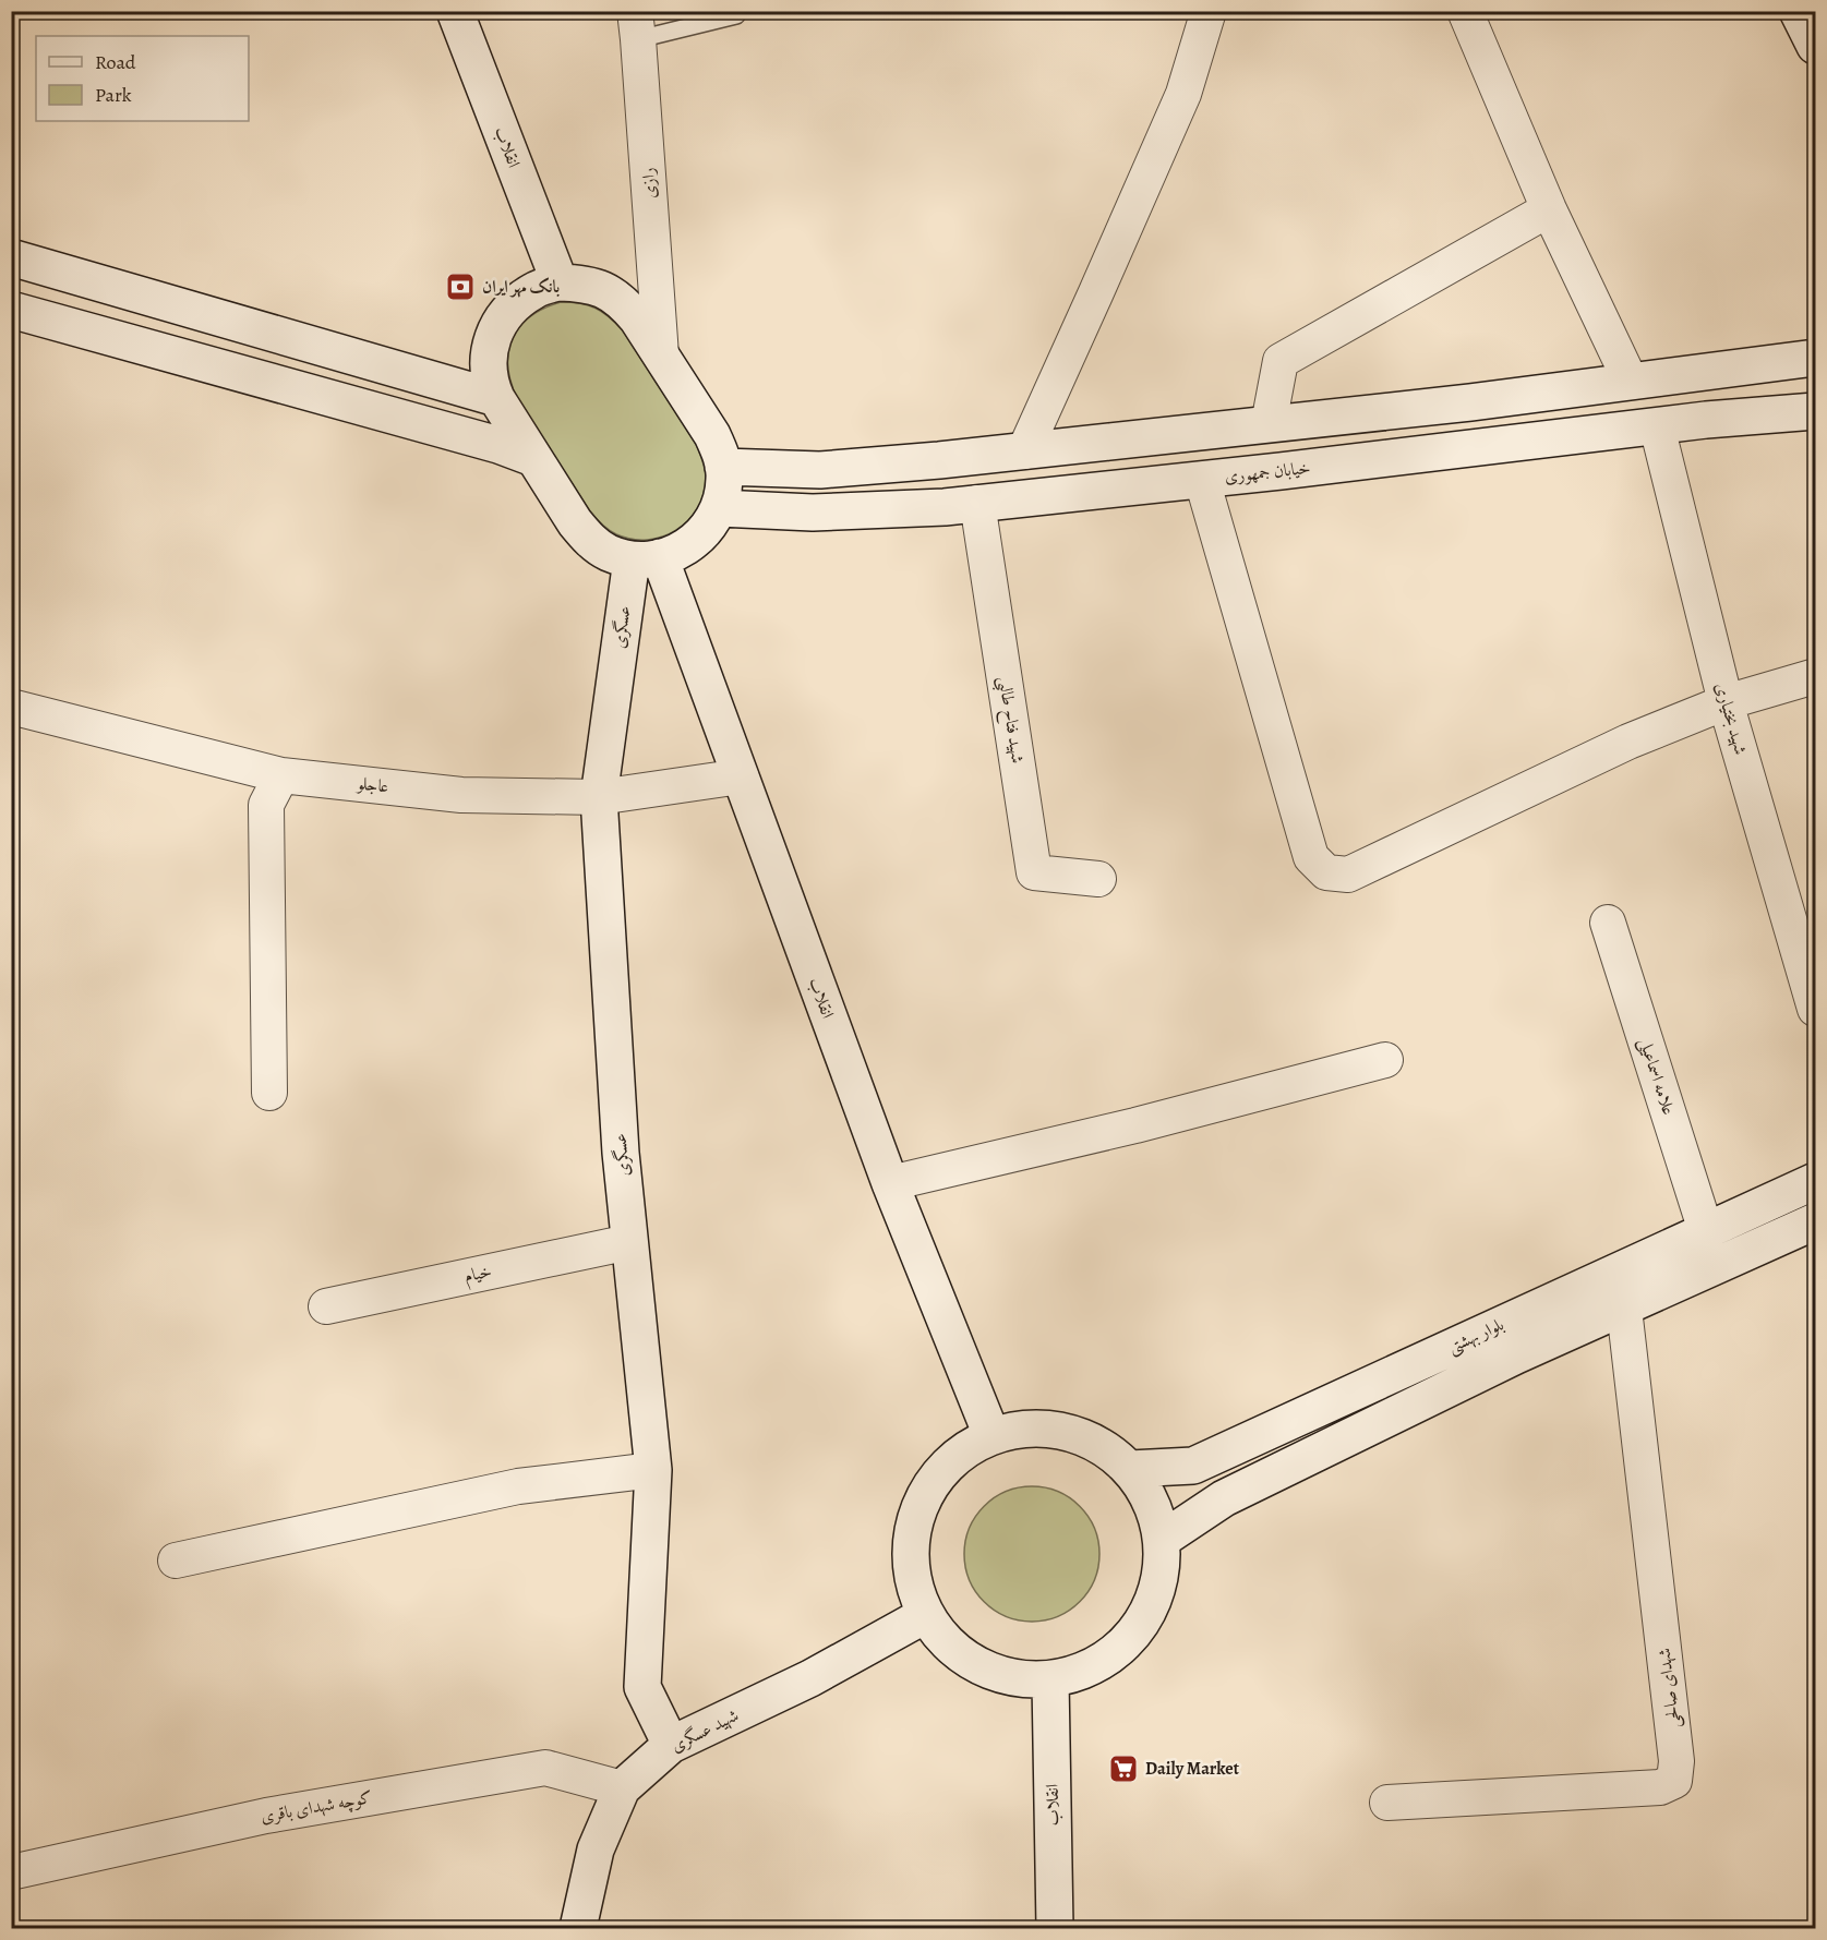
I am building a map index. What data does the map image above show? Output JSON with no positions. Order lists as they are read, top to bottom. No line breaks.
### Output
{"streets":{"main road":["انقلاب","خیابان جمهوری","عسگری","بلوار بهشتی","شهید عسگری"],"street":["رازی","شهید بختیاری","شهید فتاح طالبی","عاجلو","علامه اسماعیلی","خیام","شهدای صالحی","کوچه شهدای باقری"]},"crossings":[["انقلاب","عسگری"],["انقلاب","عاجلو"],["خیابان جمهوری","شهید بختیاری"],["خیابان جمهوری","شهید فتاح طالبی"],["عسگری","عاجلو"],["عسگری","خیام"],["عسگری","شهید عسگری"],["علامه اسماعیلی","بلوار بهشتی"],["بلوار بهشتی","شهدای صالحی"],["شهید عسگری","کوچه شهدای باقری"]],"places":{"bank":["بانک مهر ایران"],"supermarket":["Daily Market"]},"legend":["Road","Park"]}
